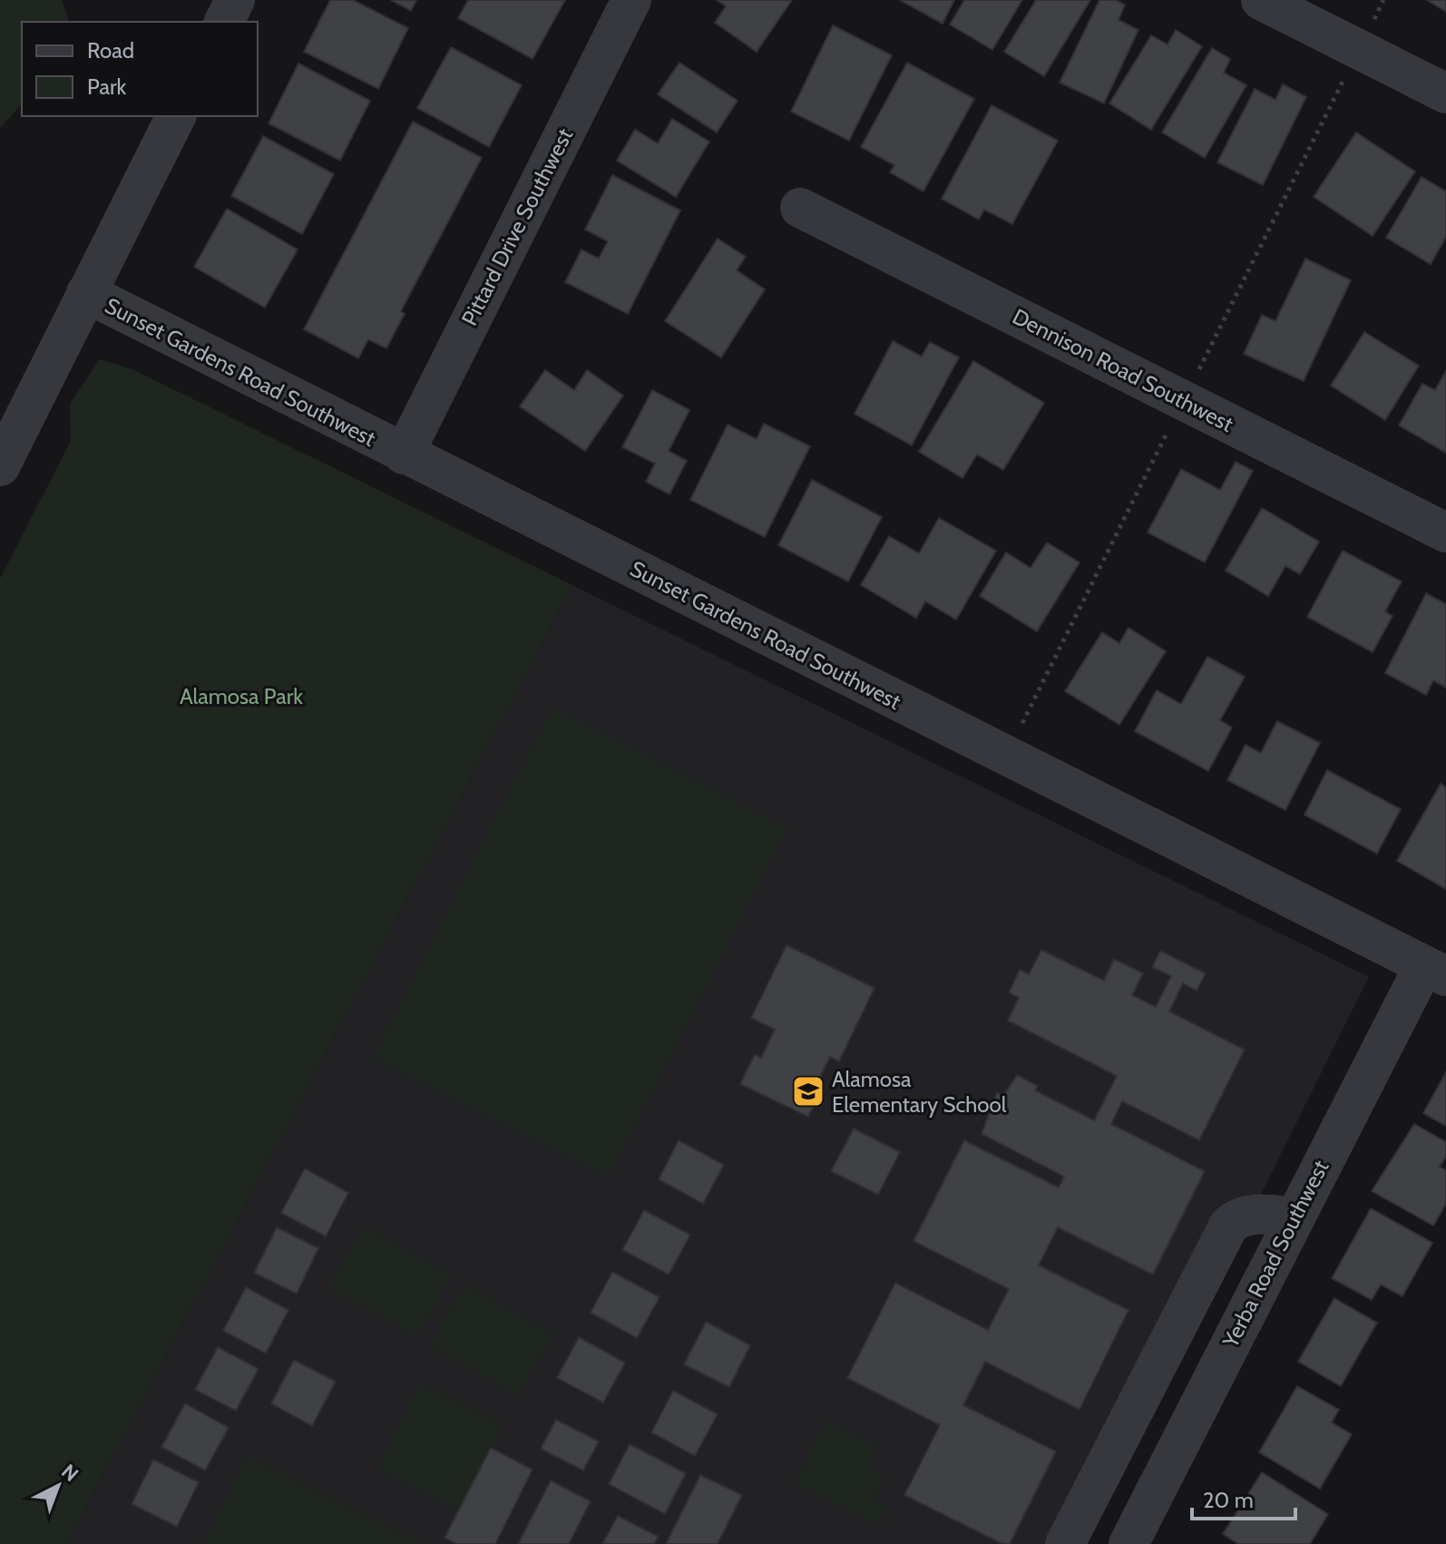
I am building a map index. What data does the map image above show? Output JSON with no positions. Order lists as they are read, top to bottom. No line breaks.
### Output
{"streets":{"street":["Pittard Drive Southwest","Dennison Road Southwest","Sunset Gardens Road Southwest","Yerba Road Southwest"]},"crossings":[["Pittard Drive Southwest","Sunset Gardens Road Southwest"],["Sunset Gardens Road Southwest","Yerba Road Southwest"]],"parks":["Alamosa Park"],"places":{"school or university":["Alamosa Elementary School"]},"legend":["Road","Park"],"scale_bar":"20 m","north":"top right"}
